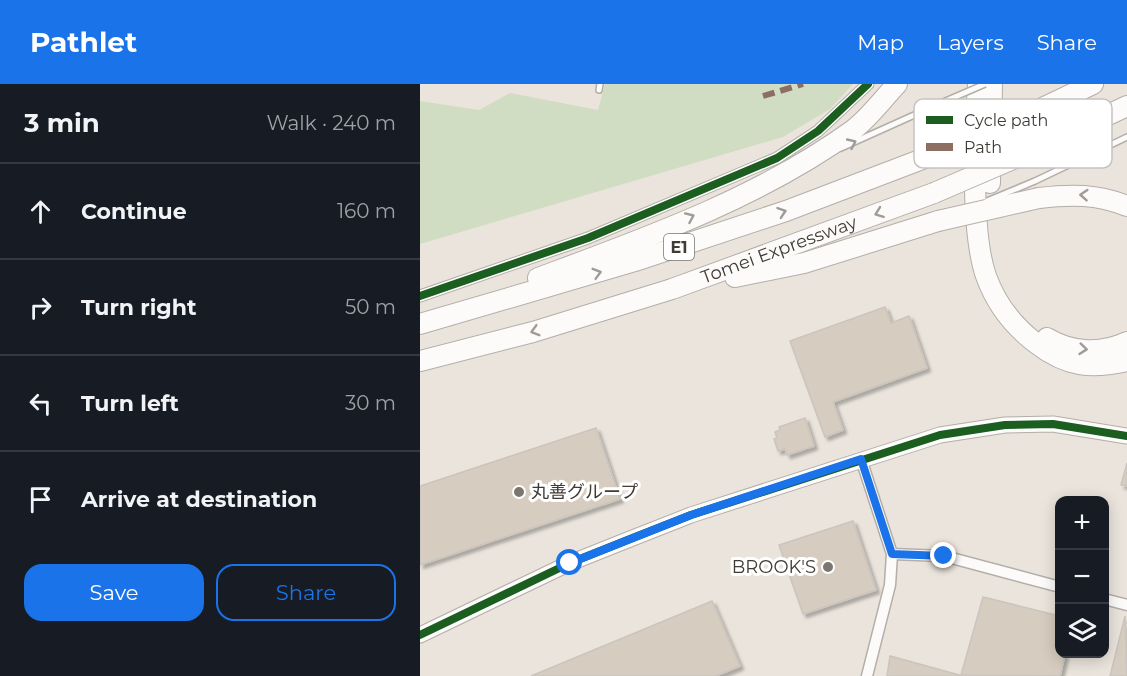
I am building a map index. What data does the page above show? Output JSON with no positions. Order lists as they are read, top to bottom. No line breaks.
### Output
{"streets":{"highway":["E1","Tomei Expressway"]},"places":["丸善グループ","BROOK'S"],"legend":["Cycle path","Path"],"page":{"header":"Pathlet","nav":["Map","Layers","Share"],"heading":["3 min","Walk · 240 m"],"list":[["Continue","160 m"],["Turn right","50 m"],["Turn left","30 m"],"Arrive at destination"],"map_buttons":["+","−"],"buttons":["Save","Share"]}}
